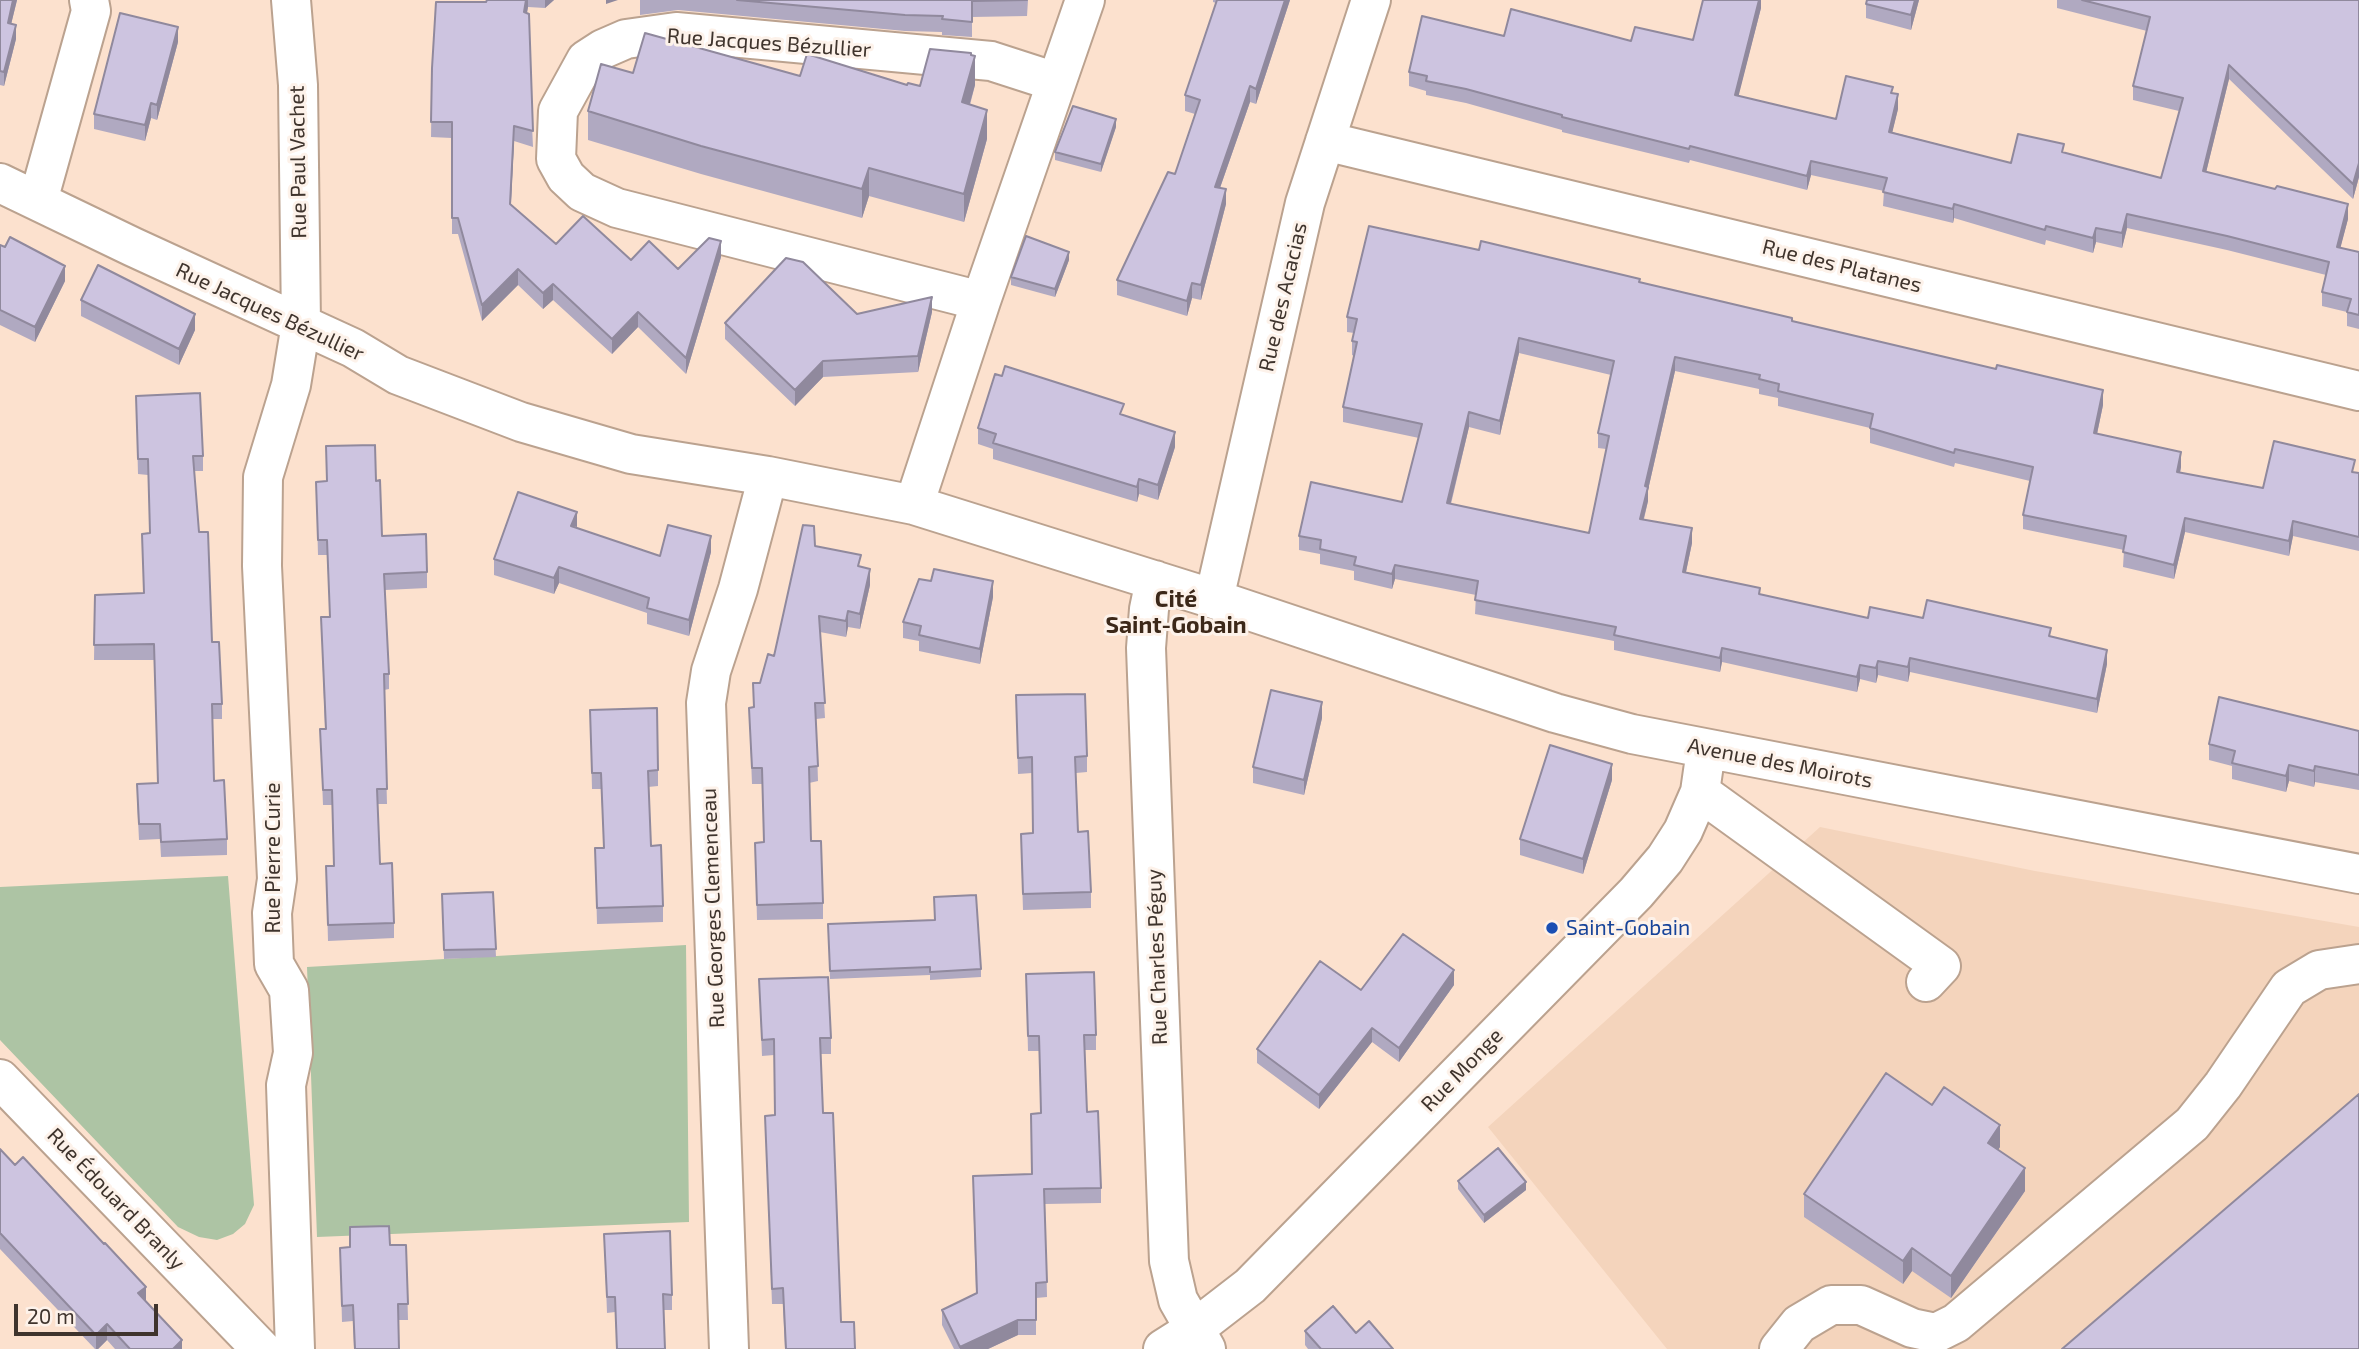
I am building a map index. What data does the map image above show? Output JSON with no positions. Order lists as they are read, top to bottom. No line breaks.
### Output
{"streets":{"street":["Rue Jacques Bézullier","Rue Paul Vachet","Rue des Platanes","Rue des Acacias","Avenue des Moirots","Rue Pierre Curie","Rue Georges Clemenceau","Rue Charles Péguy","Rue Monge","Rue Édouard Branly"]},"crossings":[["Rue Jacques Bézullier","Rue Paul Vachet"],["Rue Jacques Bézullier","Rue des Acacias"],["Rue Jacques Bézullier","Avenue des Moirots"],["Rue Jacques Bézullier","Rue Pierre Curie"],["Rue Jacques Bézullier","Rue Georges Clemenceau"],["Rue Jacques Bézullier","Rue Charles Péguy"],["Rue Paul Vachet","Rue Pierre Curie"],["Rue des Platanes","Rue des Acacias"],["Rue des Acacias","Avenue des Moirots"],["Avenue des Moirots","Rue Monge"],["Rue Charles Péguy","Rue Monge"]],"districts":["Cité Saint-Gobain"],"places":["Saint-Gobain"],"scale_bar":"20 m"}
